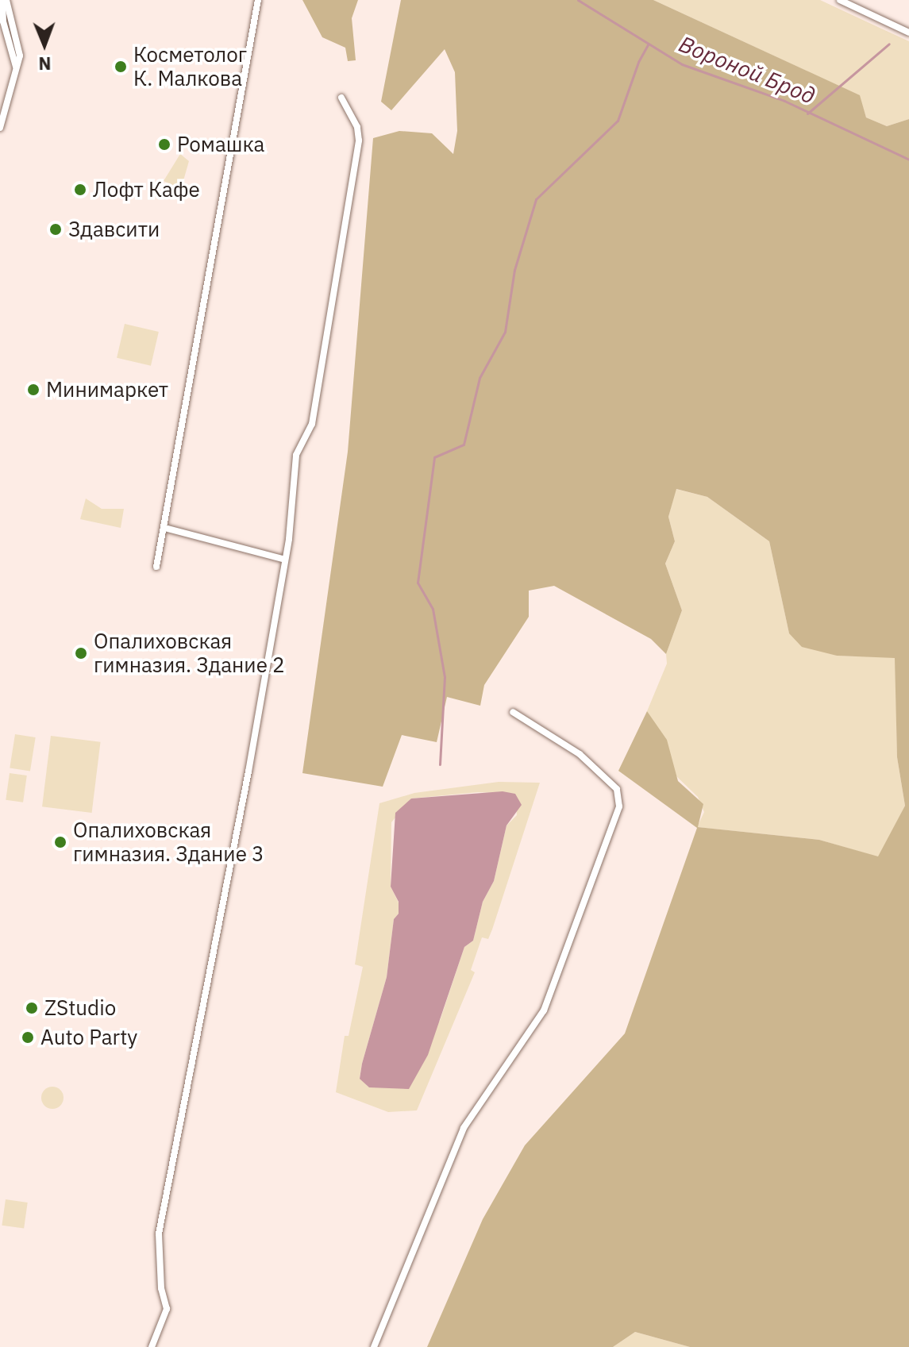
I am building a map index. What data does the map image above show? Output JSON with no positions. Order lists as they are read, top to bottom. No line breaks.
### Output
{"water":["Вороной Брод"],"places":["Косметолог К. Малкова","Ромашка","Лофт Кафе","Здавсити","Минимаркет","Опалиховская гимназия. Здание 2","Опалиховская гимназия. Здание 3","ZStudio","Auto Party"],"north":"bottom"}
